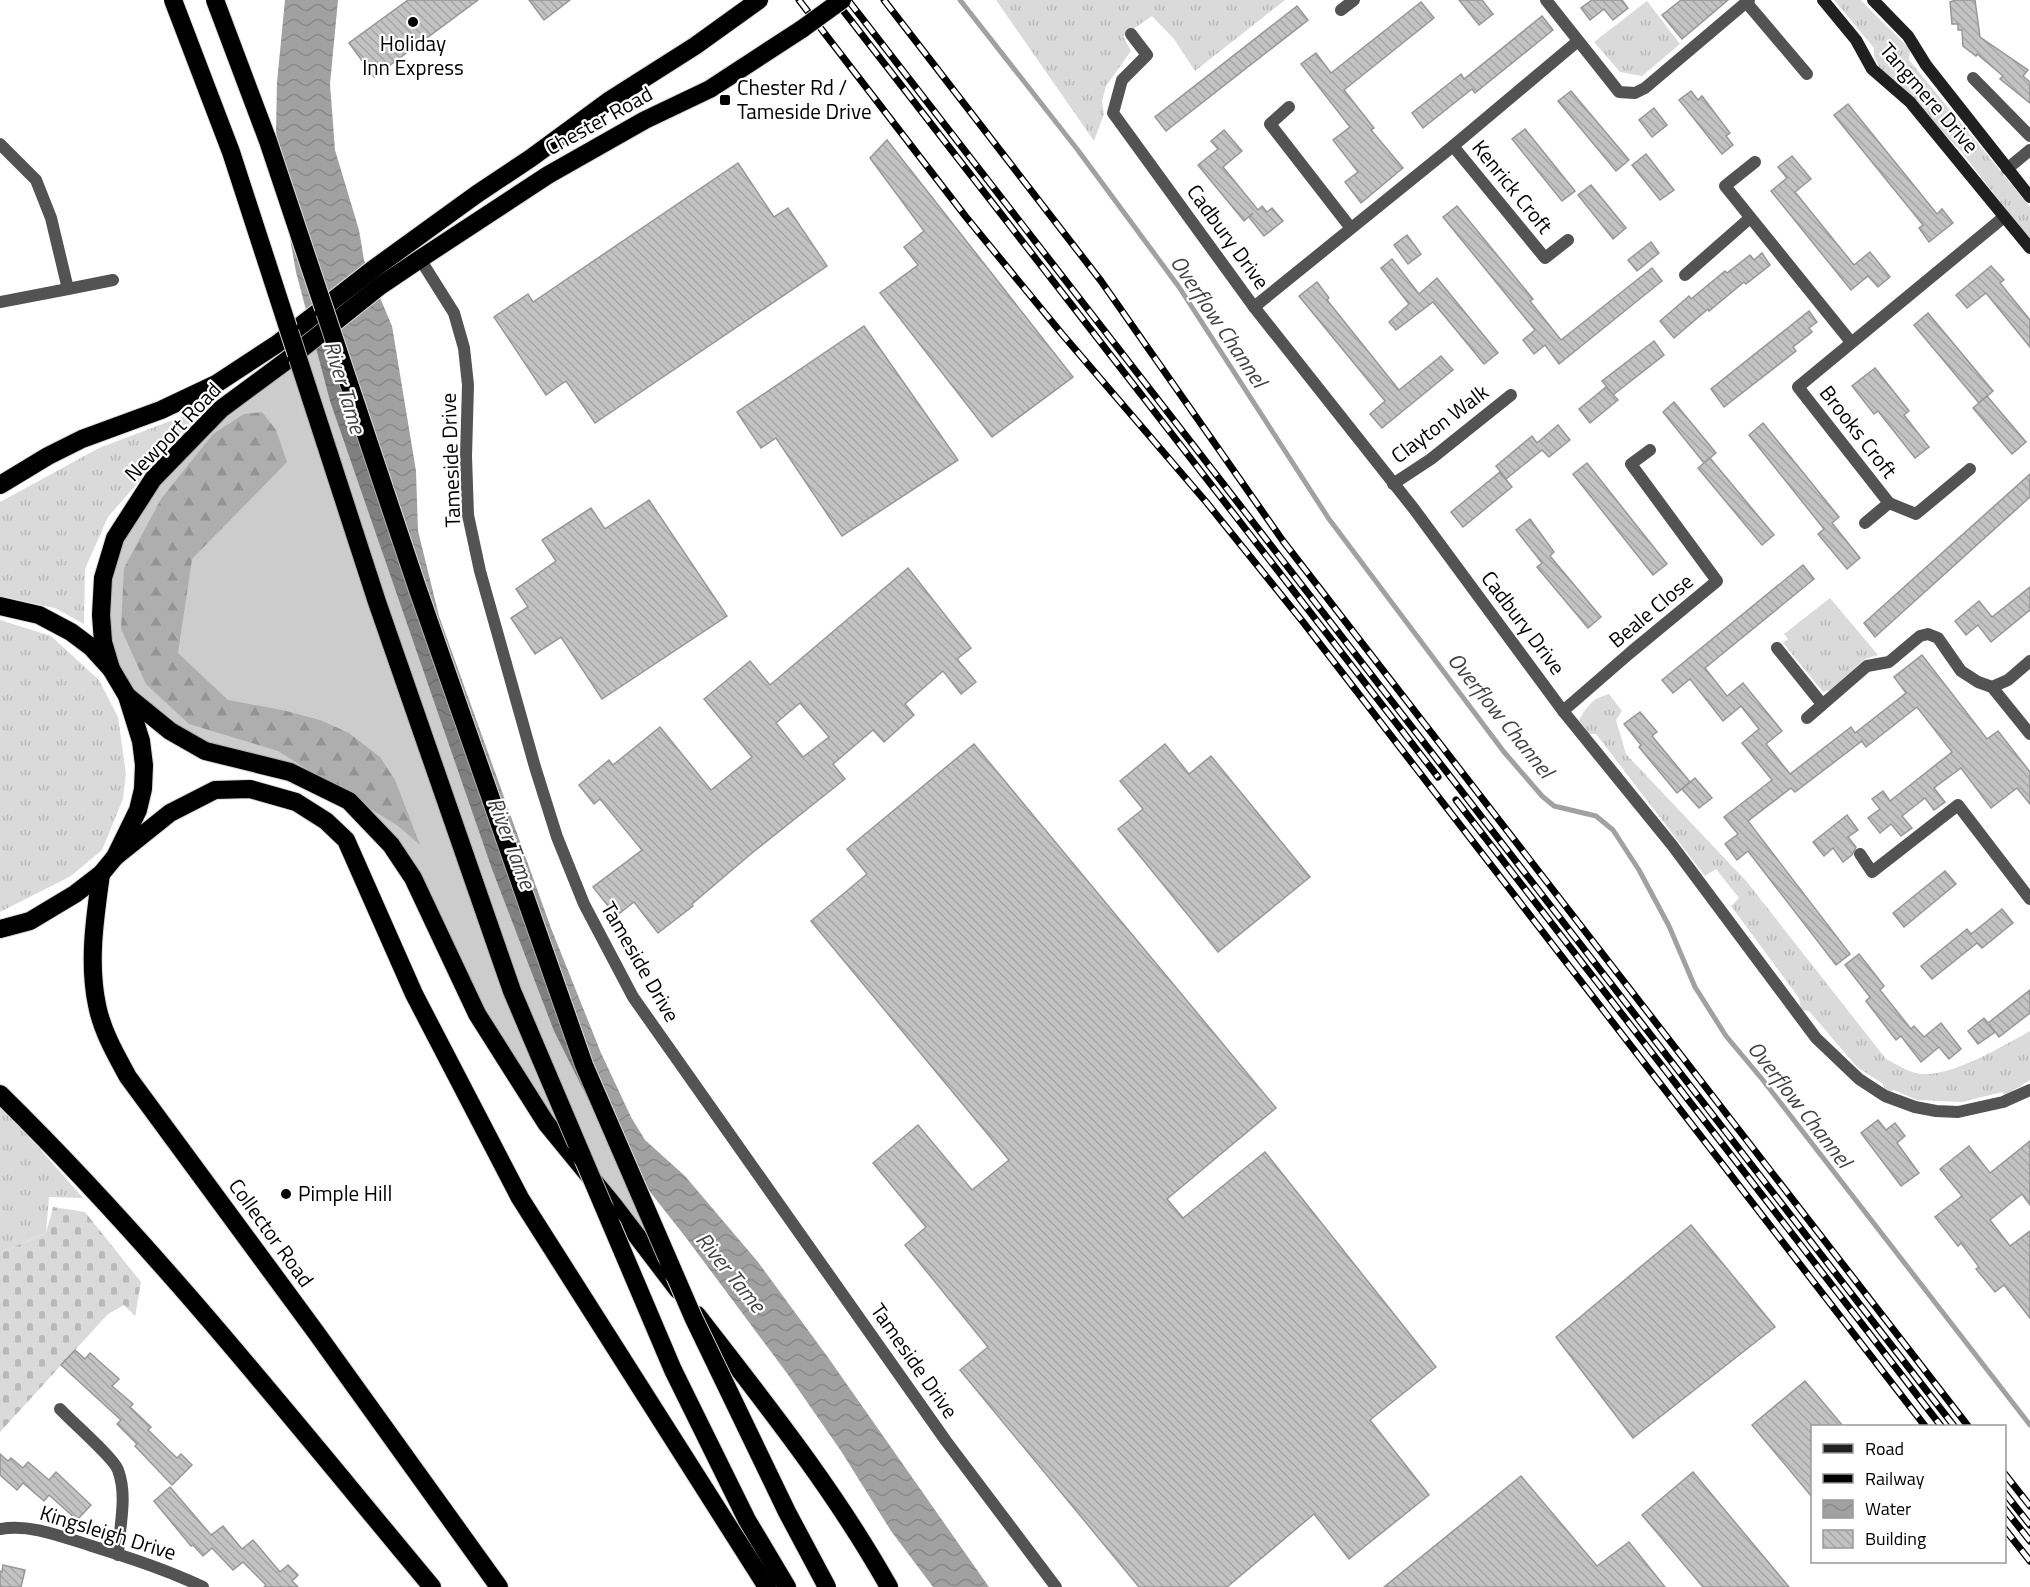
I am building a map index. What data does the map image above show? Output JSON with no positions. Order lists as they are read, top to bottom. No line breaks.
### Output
{"streets":{"highway":["Chester Road","Newport Road","Collector Road"],"street":["Tangmere Drive","Kenrick Croft","Cadbury Drive","Clayton Walk","Brooks Croft","Tameside Drive","Beale Close","Kingsleigh Drive"]},"crossings":[["Tangmere Drive","Brooks Croft"],["Chester Road","Newport Road"],["Chester Road","Tameside Drive"],["Kenrick Croft","Cadbury Drive"],["Cadbury Drive","Clayton Walk"],["Cadbury Drive","Beale Close"]],"water":["Overflow Channel","River Tame"],"places":{"other":["Holiday Inn Express","Pimple Hill"],"transit":["Chester Rd / Tameside Drive"]},"legend":["Road","Railway","Water","Building"]}
